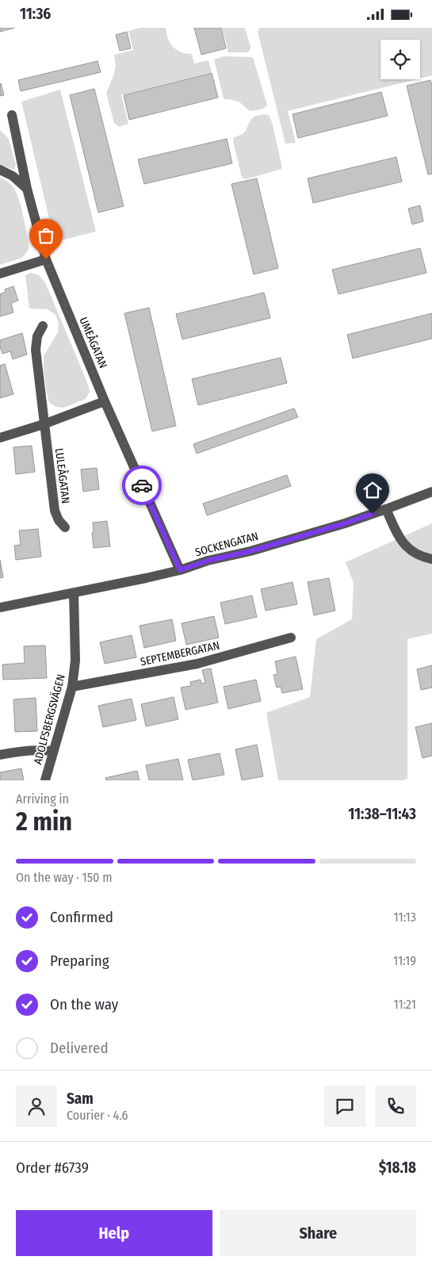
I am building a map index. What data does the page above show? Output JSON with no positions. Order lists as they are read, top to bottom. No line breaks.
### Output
{"streets":{"street":["UMEÅGATAN","LULEÅGATAN","SOCKENGATAN","SEPTEMBERGATAN","ADOLFSBERGSVÄGEN"]},"crossings":[["UMEÅGATAN","SOCKENGATAN"],["SOCKENGATAN","ADOLFSBERGSVÄGEN"],["SEPTEMBERGATAN","ADOLFSBERGSVÄGEN"]],"page":{"status":"11:36","heading":["2 min","Arriving in","11:38–11:43"],"panel":["Sam","Courier · 4.6","Order #6739","$18.18"],"bar":"On the way · 150 m","list":[["Confirmed","11:13"],["Preparing","11:19"],["On the way","11:21"],"Delivered"],"buttons":["Help","Share"]}}
